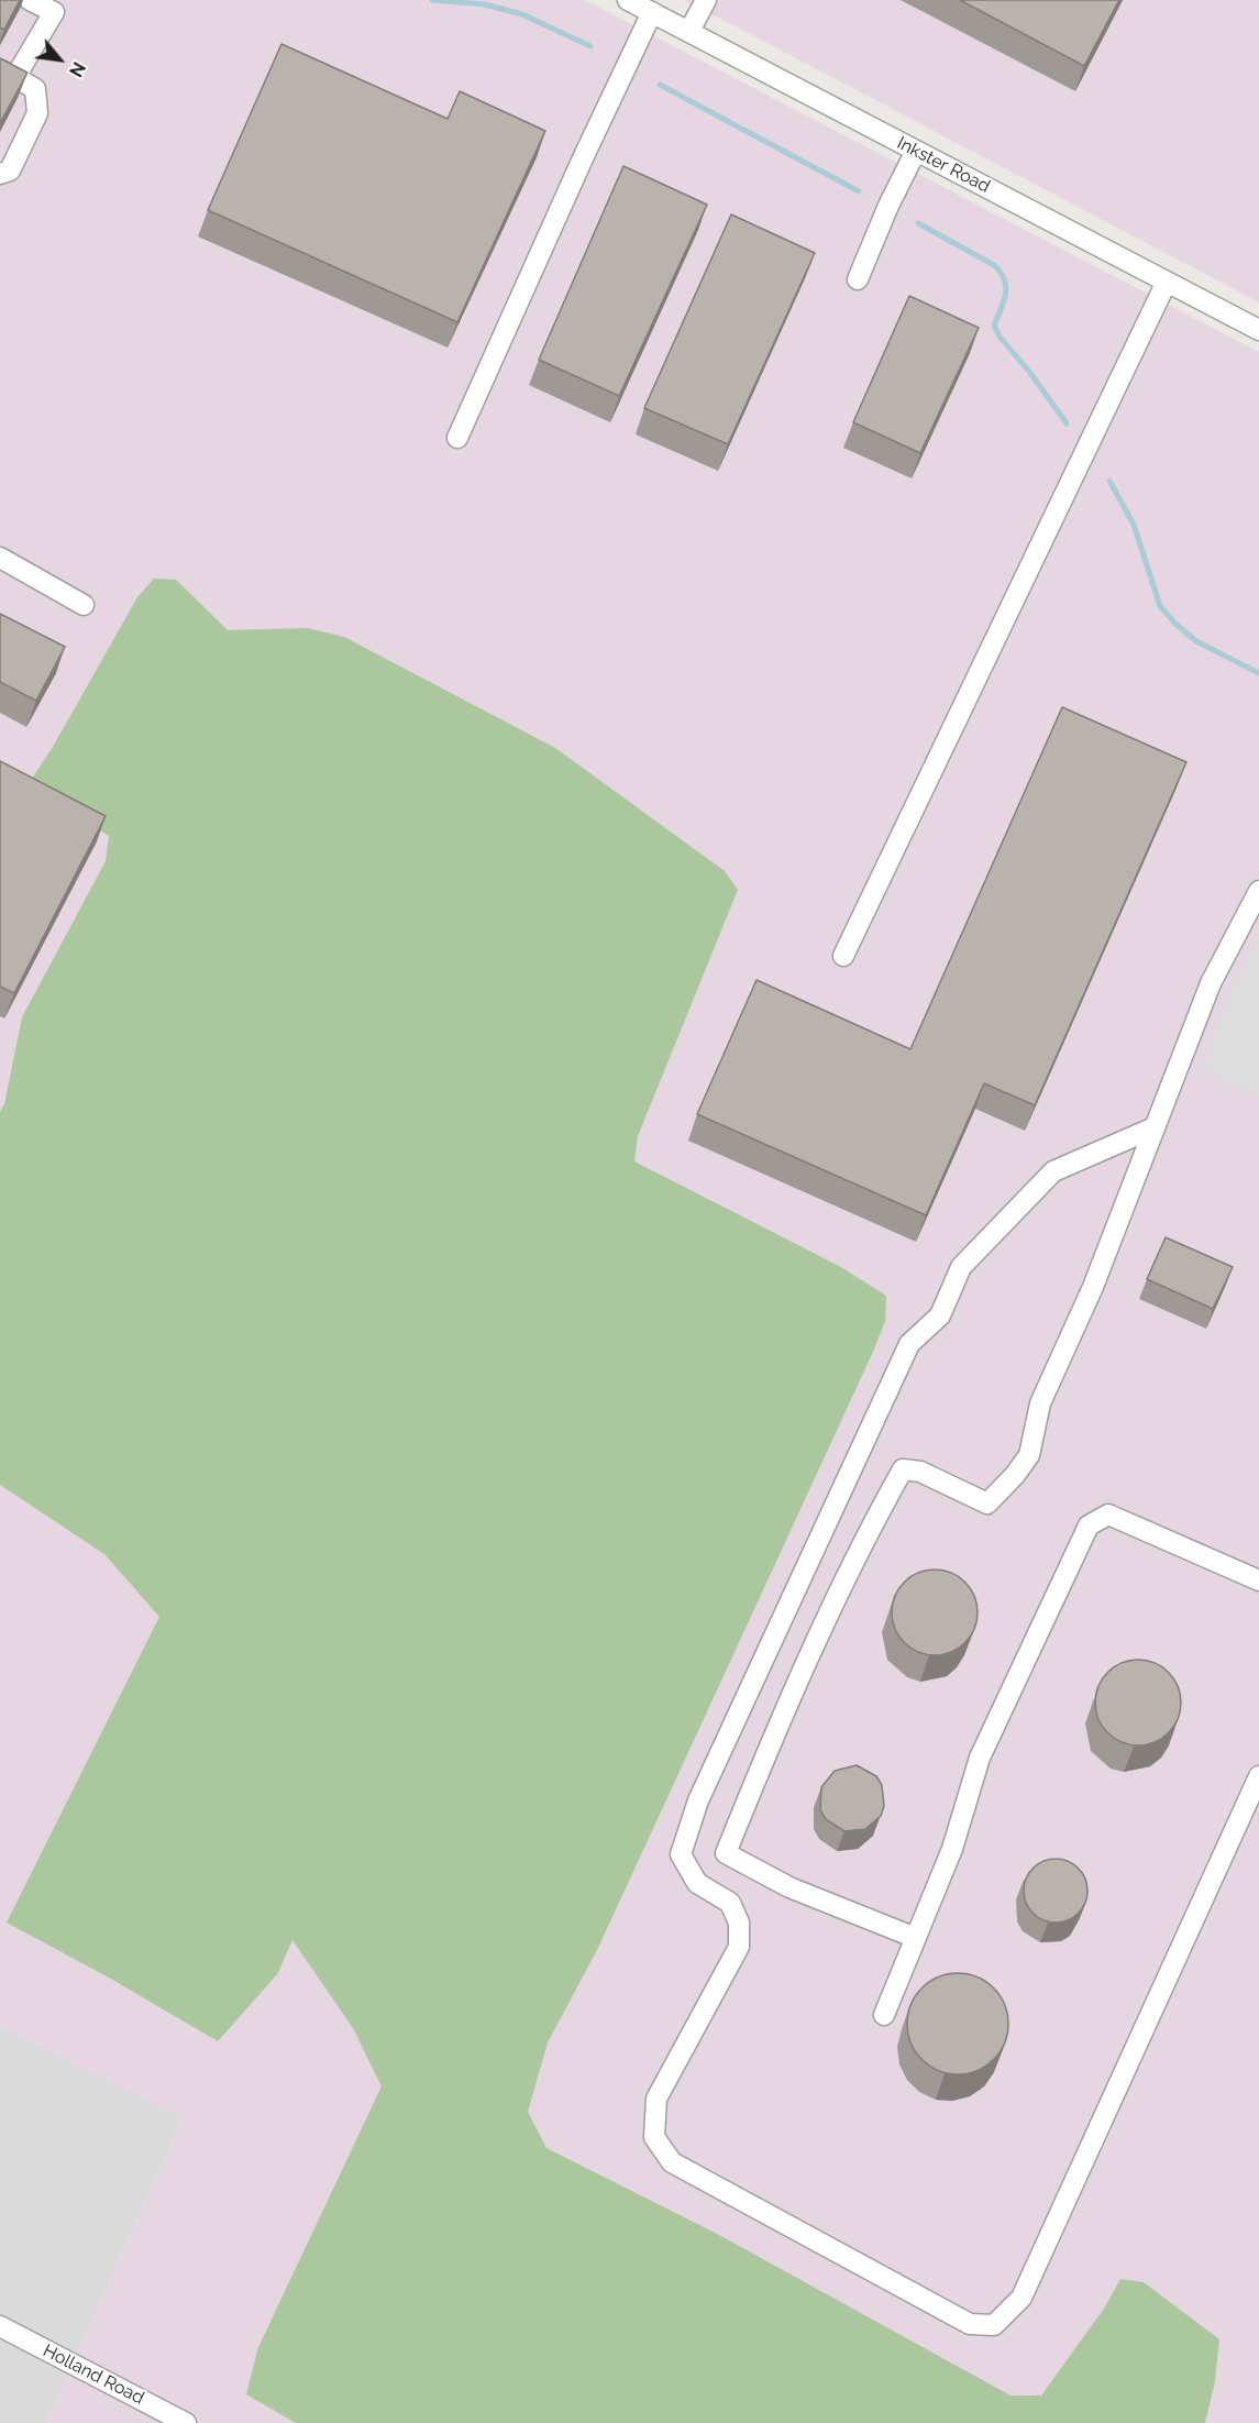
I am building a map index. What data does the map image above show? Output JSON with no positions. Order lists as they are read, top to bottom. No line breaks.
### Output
{"streets":{"street":["Inkster Road","Holland Road"]},"north":"bottom right"}
